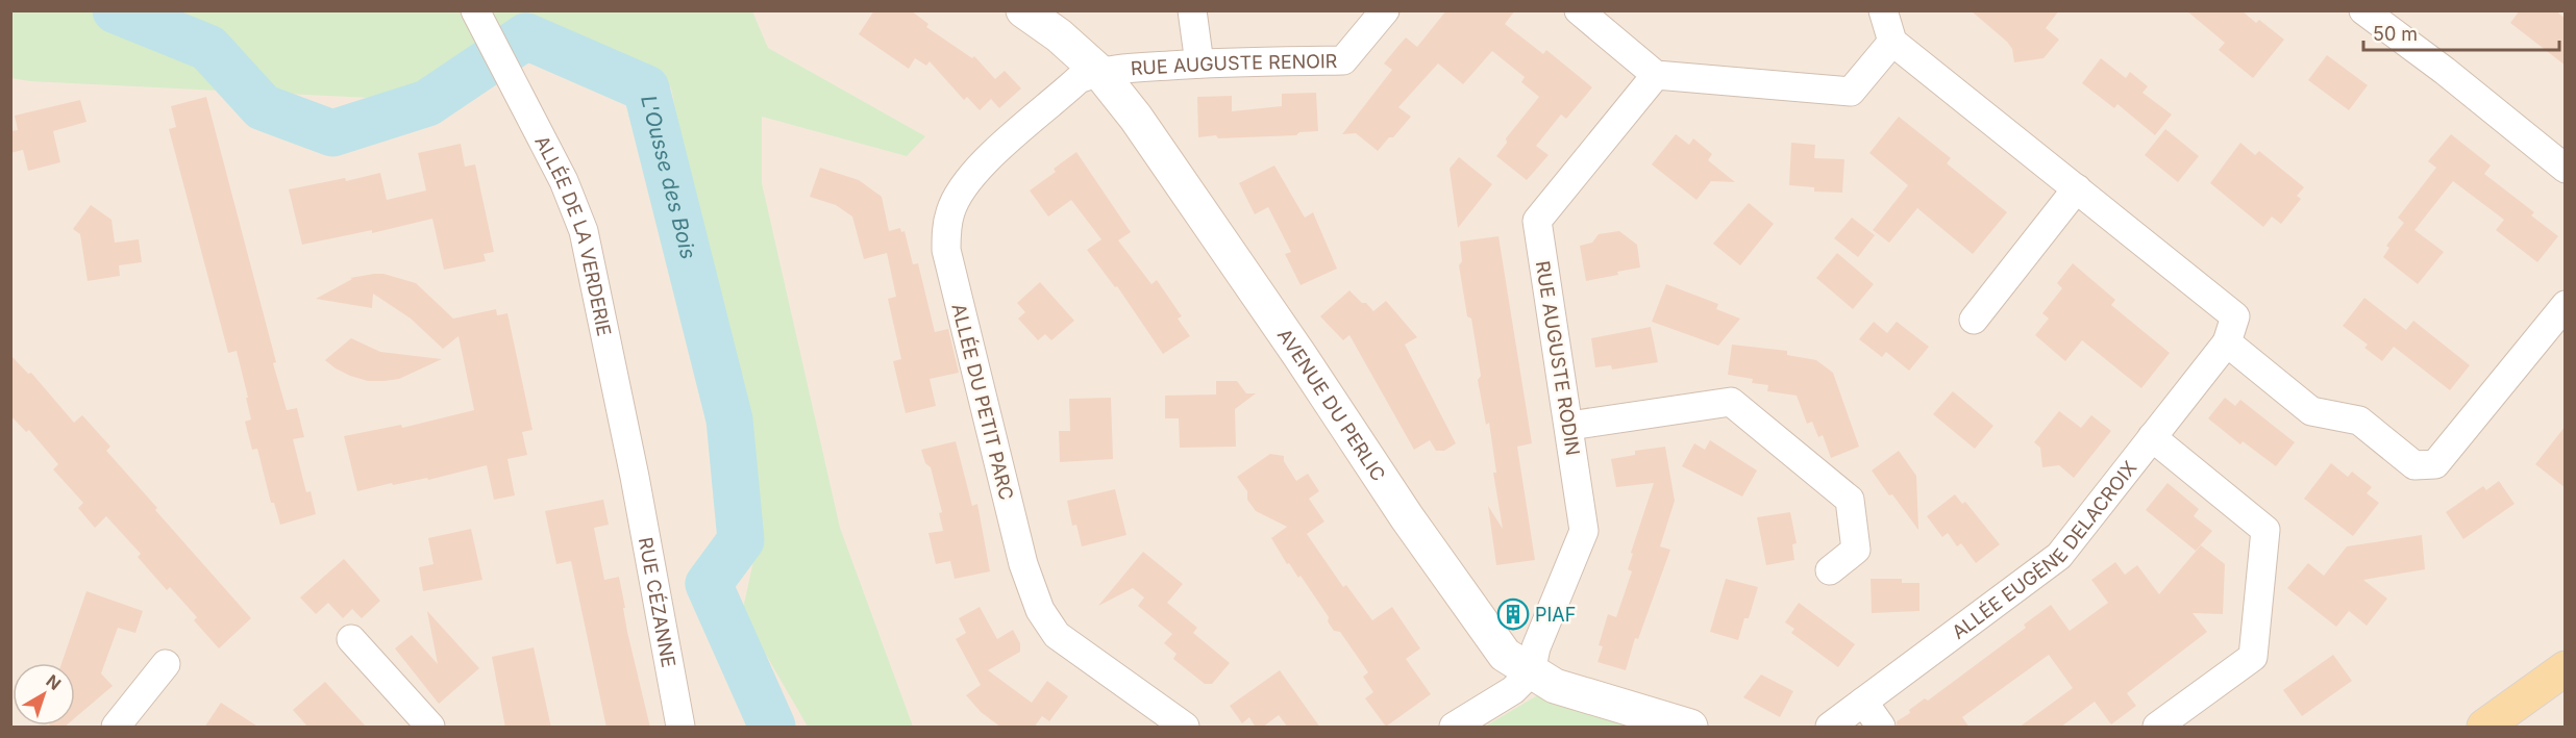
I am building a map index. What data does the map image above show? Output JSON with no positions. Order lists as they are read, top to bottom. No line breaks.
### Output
{"streets":{"street":["RUE AUGUSTE RENOIR","ALLÉE DE LA VERDERIE","RUE AUGUSTE RODIN","ALLÉE DU PETIT PARC","AVENUE DU PERLIC","ALLÉE EUGÈNE DELACROIX","RUE CÉZANNE"]},"crossings":[["RUE AUGUSTE RENOIR","ALLÉE DU PETIT PARC"],["RUE AUGUSTE RENOIR","AVENUE DU PERLIC"],["ALLÉE DE LA VERDERIE","RUE CÉZANNE"],["RUE AUGUSTE RODIN","AVENUE DU PERLIC"],["ALLÉE DU PETIT PARC","AVENUE DU PERLIC"]],"water":["L'Ousse des Bois"],"places":{"building":["PIAF"]},"scale_bar":"50 m","north":"top right"}
